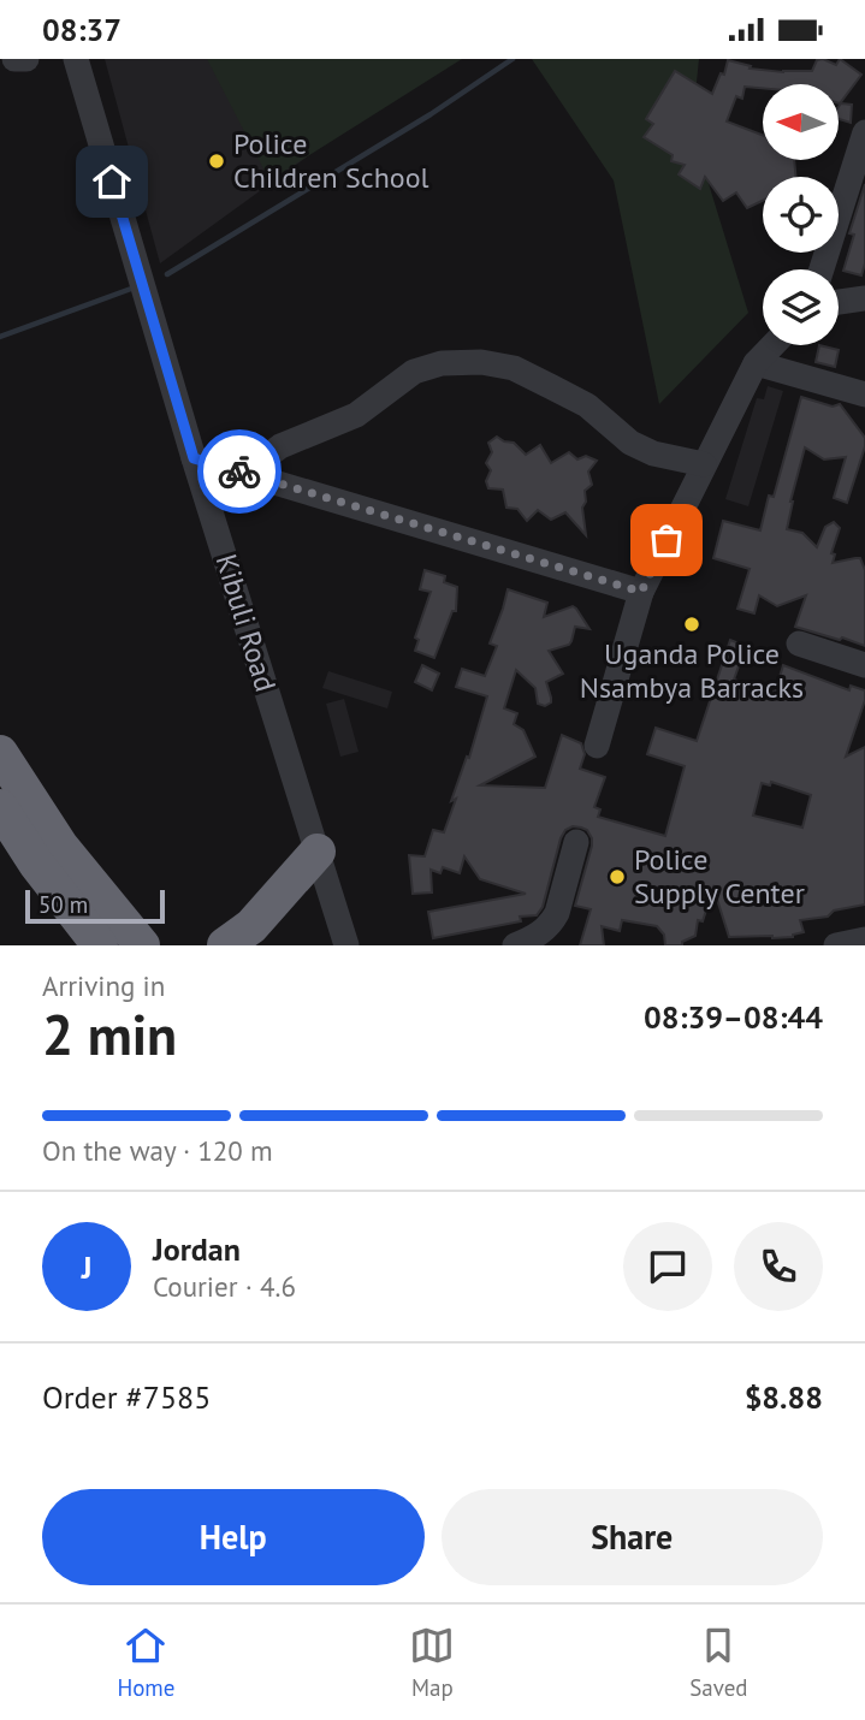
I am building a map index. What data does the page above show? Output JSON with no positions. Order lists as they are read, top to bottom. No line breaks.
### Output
{"streets":{"street":["Kibuli Road"]},"places":["Police Children School","Uganda Police Nsambya Barracks","Police Supply Center"],"scale_bar":"50 m","north":"left","page":{"status":"08:37","scale":"50 m","heading":["2 min","Arriving in","08:39–08:44"],"panel":["Jordan","Courier · 4.6","Order #7585","$8.88"],"bar":"On the way · 120 m","round":"J","buttons":["Help","Share"],"tabs":["Home","Map","Saved"]}}
